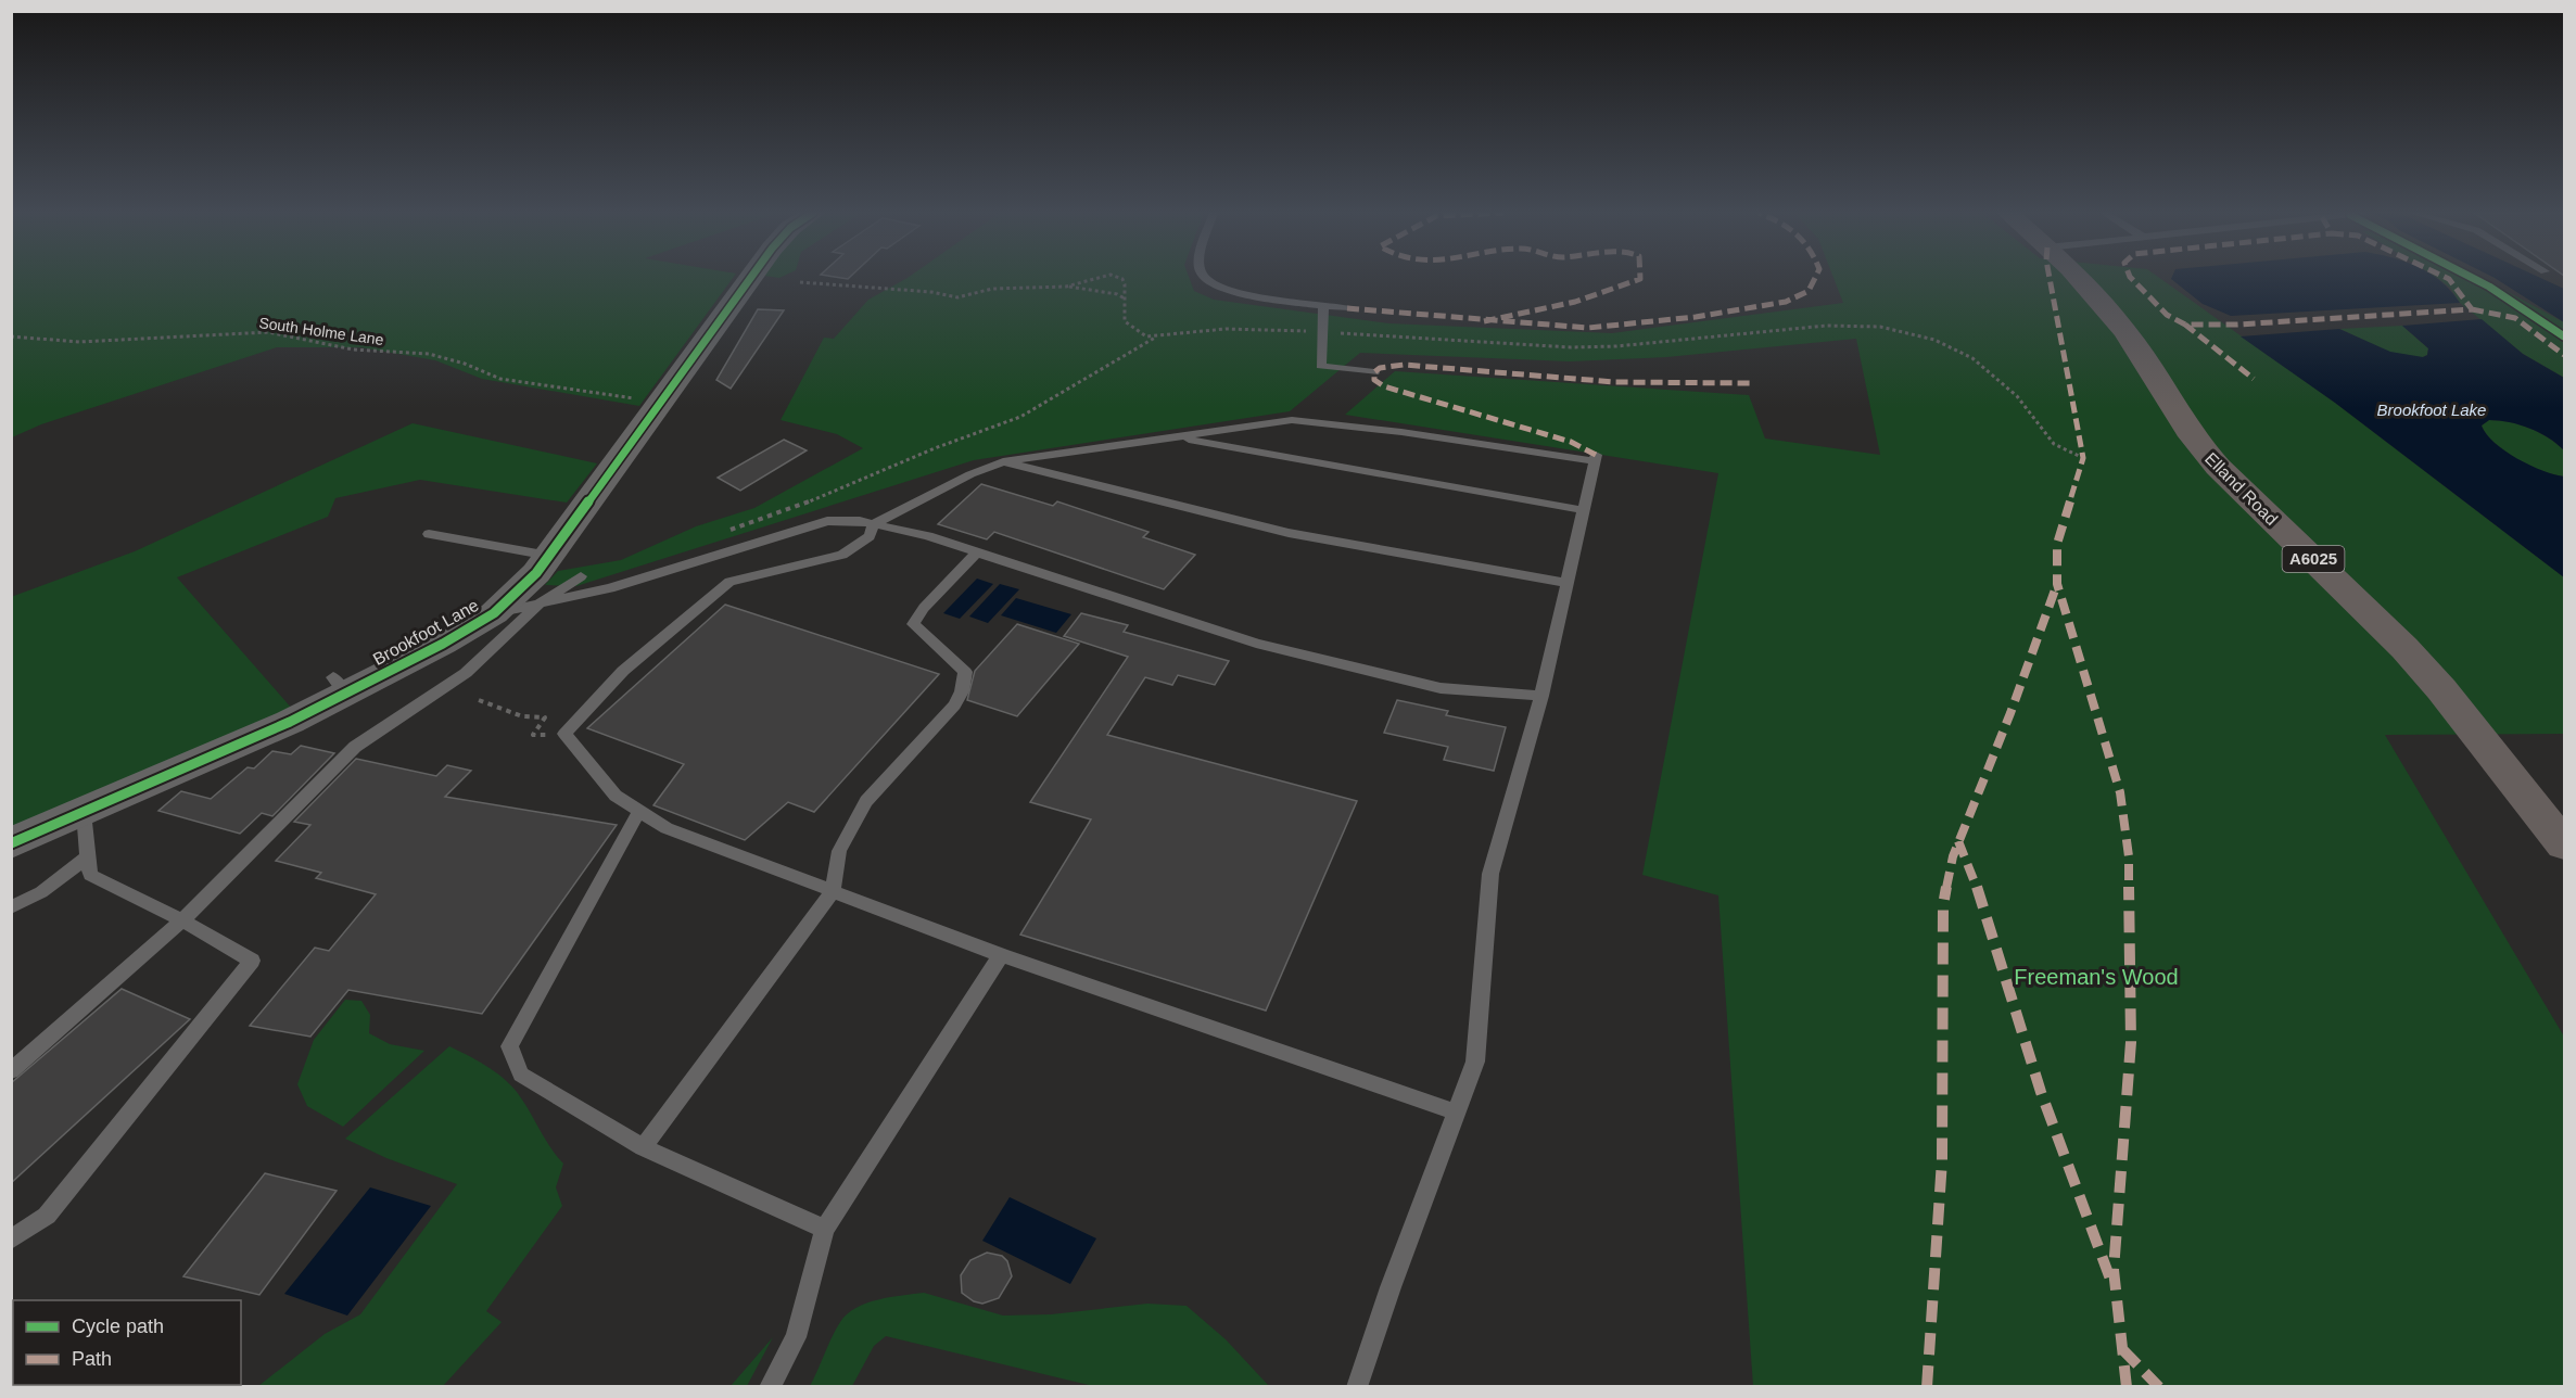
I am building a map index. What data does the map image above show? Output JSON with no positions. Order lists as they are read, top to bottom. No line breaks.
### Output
{"streets":{"main road":["Elland Road","A6025"],"street":["Brookfoot Lane"],"path":["South Holme Lane"]},"crossings":[["South Holme Lane","Brookfoot Lane"]],"water":["Brookfoot Lake"],"parks":["Freeman's Wood"],"legend":["Cycle path","Path"]}
